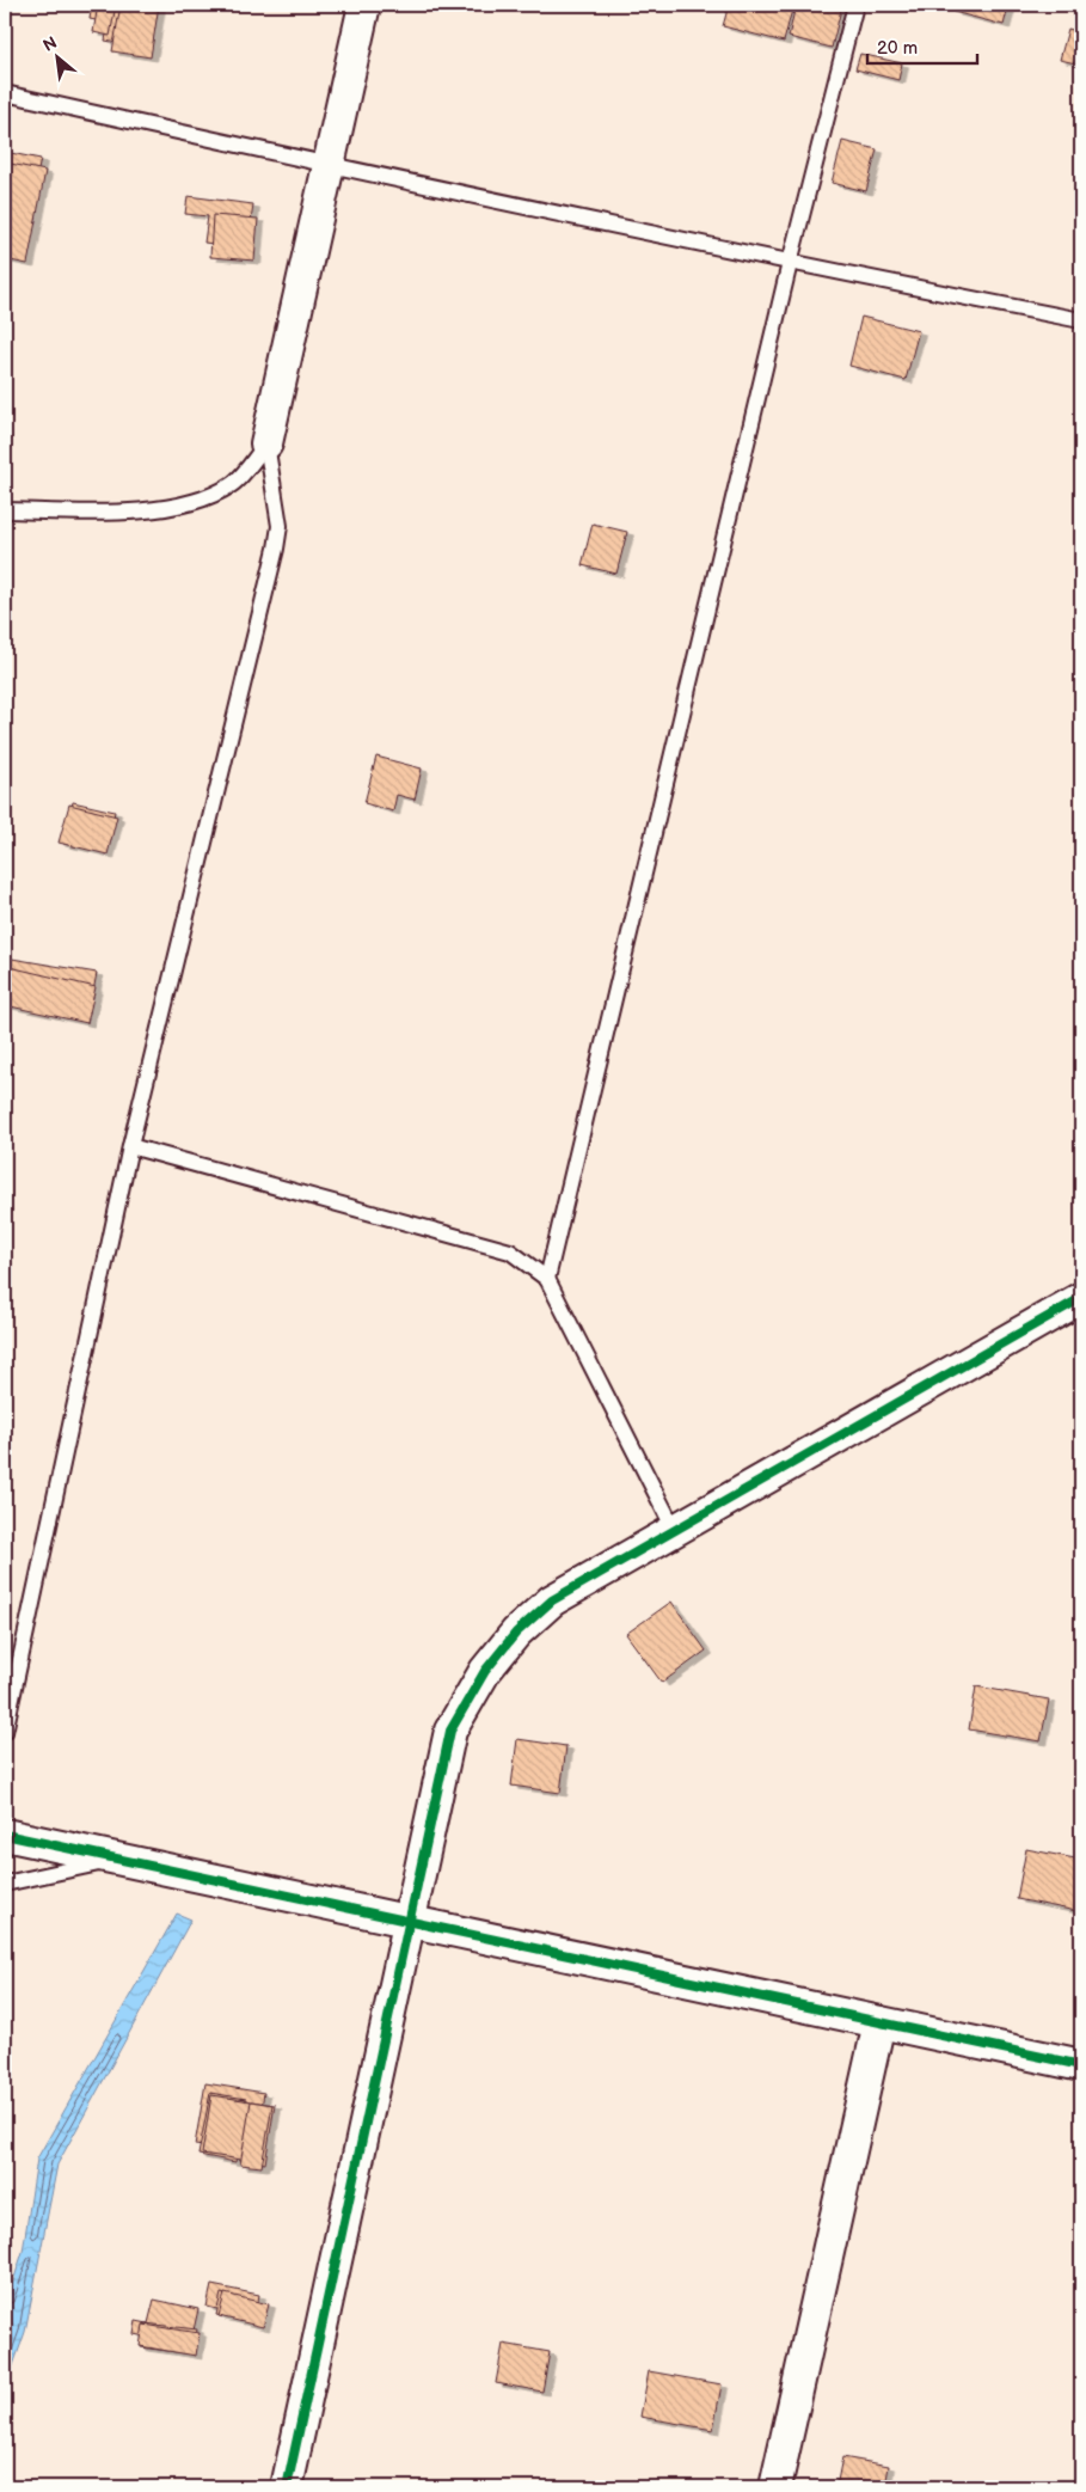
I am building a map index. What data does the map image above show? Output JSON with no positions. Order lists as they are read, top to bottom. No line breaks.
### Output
{"scale_bar":"20 m","north":"top left"}
